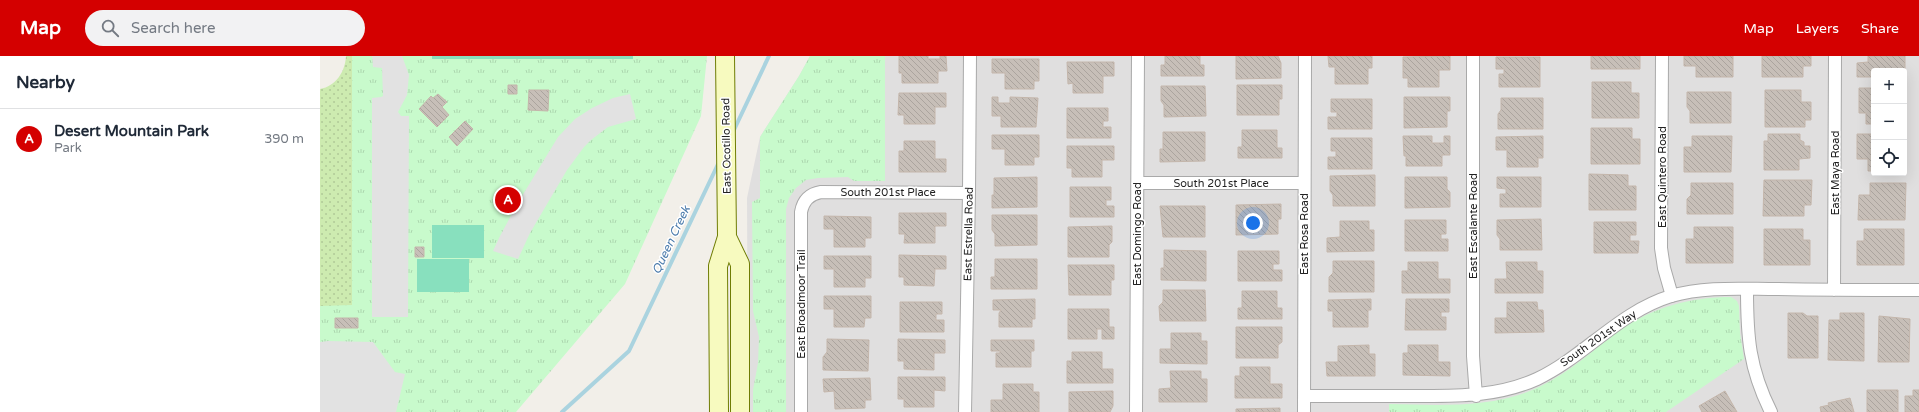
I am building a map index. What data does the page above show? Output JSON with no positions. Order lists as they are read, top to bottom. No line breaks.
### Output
{"streets":{"main road":["East Ocotillo Road"],"street":["East Maya Road","East Quintero Road","South 201st Place","East Escalante Road","East Estrella Road","East Domingo Road","East Rosa Road","East Broadmoor Trail","South 201st Way"]},"crossings":[["East Maya Road","South 201st Way"],["East Quintero Road","South 201st Way"],["South 201st Place","East Estrella Road"],["South 201st Place","East Domingo Road"],["South 201st Place","East Rosa Road"],["South 201st Place","East Broadmoor Trail"],["East Escalante Road","South 201st Way"],["East Rosa Road","South 201st Way"]],"water":["Queen Creek"],"page":{"header":"Map","search":"Search here","nav":["Map","Layers","Share"],"heading":"Nearby","map_buttons":["+","−"],"list":[{"mark":"A","name":"Desert Mountain Park","note":"Park","value":"390 m"}],"pins":"A"}}
